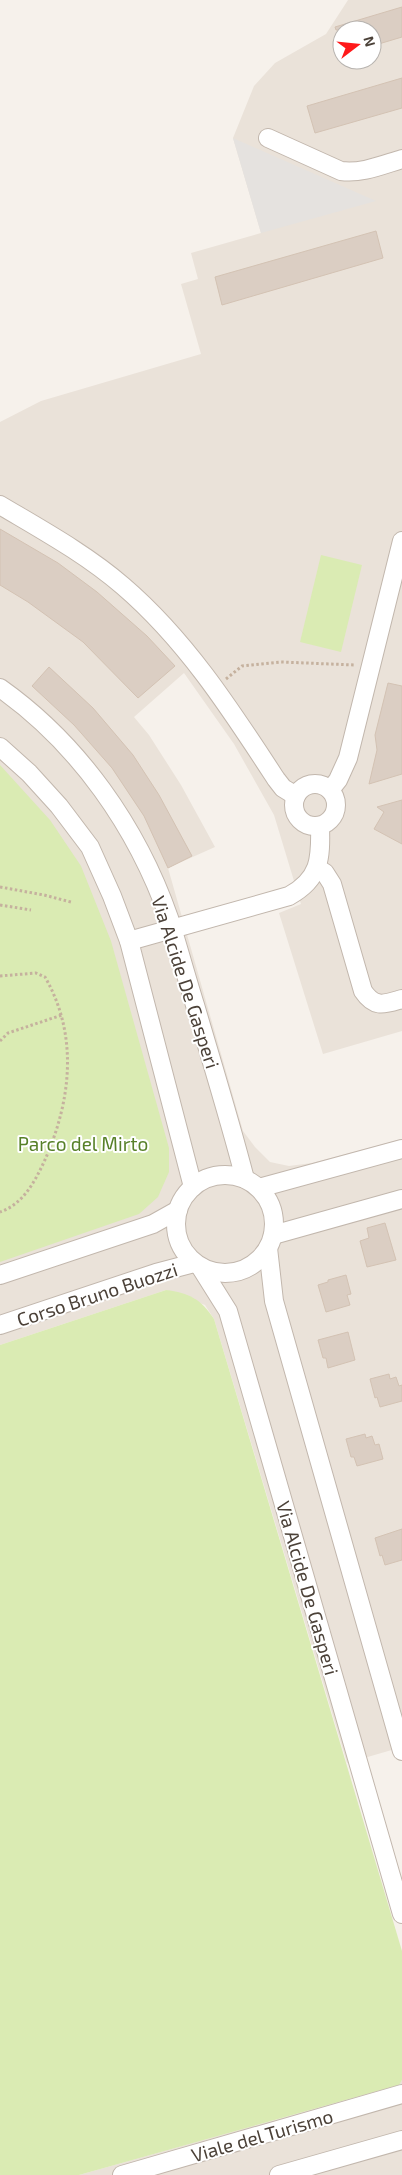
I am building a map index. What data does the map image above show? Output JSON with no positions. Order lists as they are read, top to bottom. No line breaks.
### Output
{"streets":{"street":["Via Alcide De Gasperi","Corso Bruno Buozzi","Viale del Turismo"]},"crossings":[["Via Alcide De Gasperi","Corso Bruno Buozzi"]],"parks":["Parco del Mirto"],"north":"right"}
